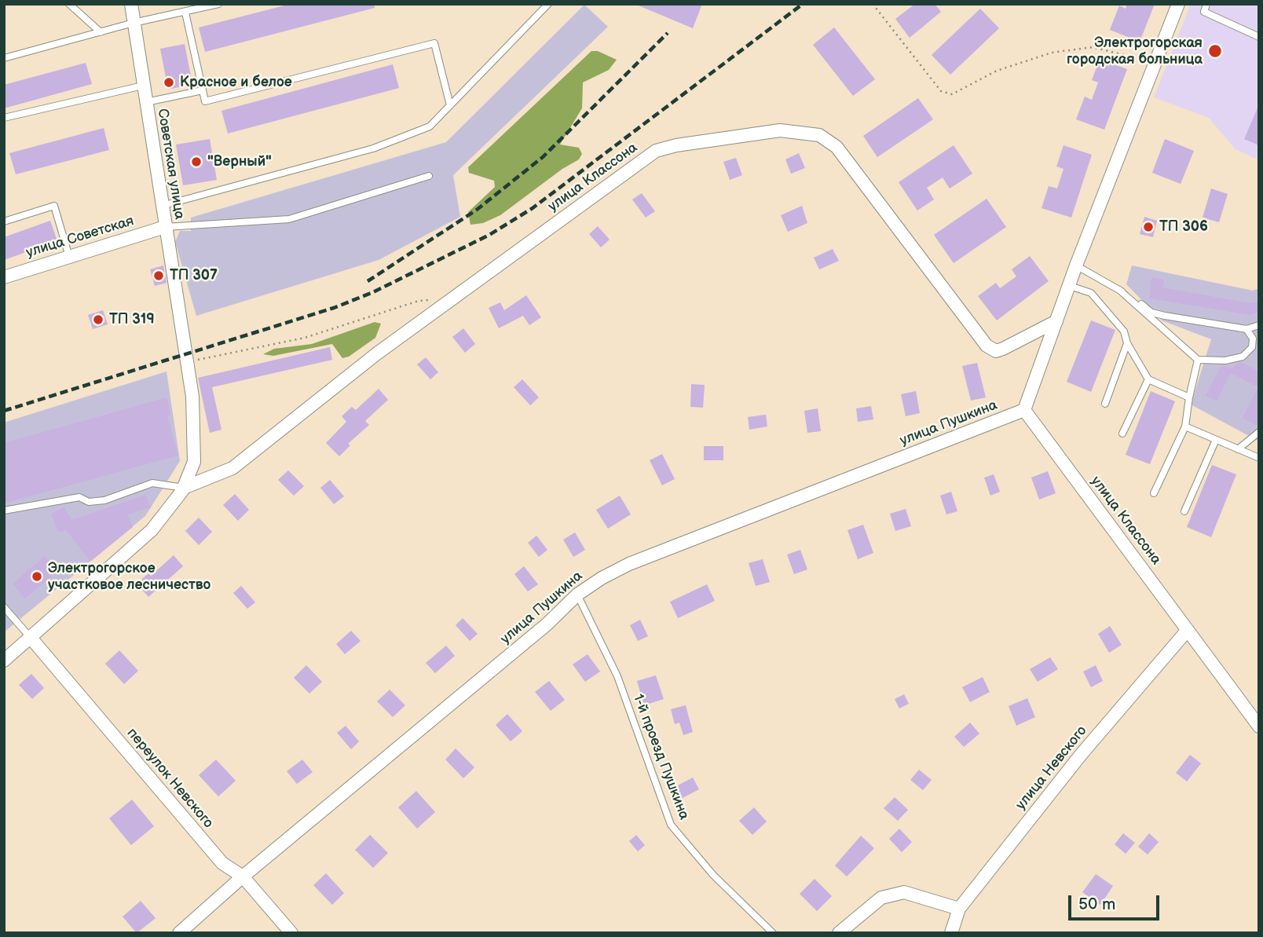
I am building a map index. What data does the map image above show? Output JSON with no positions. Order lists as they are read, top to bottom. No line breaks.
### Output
{"streets":{"street":["Советская улица","улица Классона","улица Советская","улица Пушкина","улица Невского","переулок Невского"],"lane":["1-й проезд Пушкина"]},"crossings":[["Советская улица","улица Классона"],["Советская улица","улица Советская"],["Советская улица","переулок Невского"],["улица Классона","улица Пушкина"],["улица Классона","улица Невского"],["улица Пушкина","1-й проезд Пушкина"],["улица Пушкина","переулок Невского"]],"places":["Электрогорская городская больница","Красное и белое","\"Верный\"","ТП 306","ТП 307","ТП 319","Электрогорское участковое лесничество"],"scale_bar":"50 m"}
